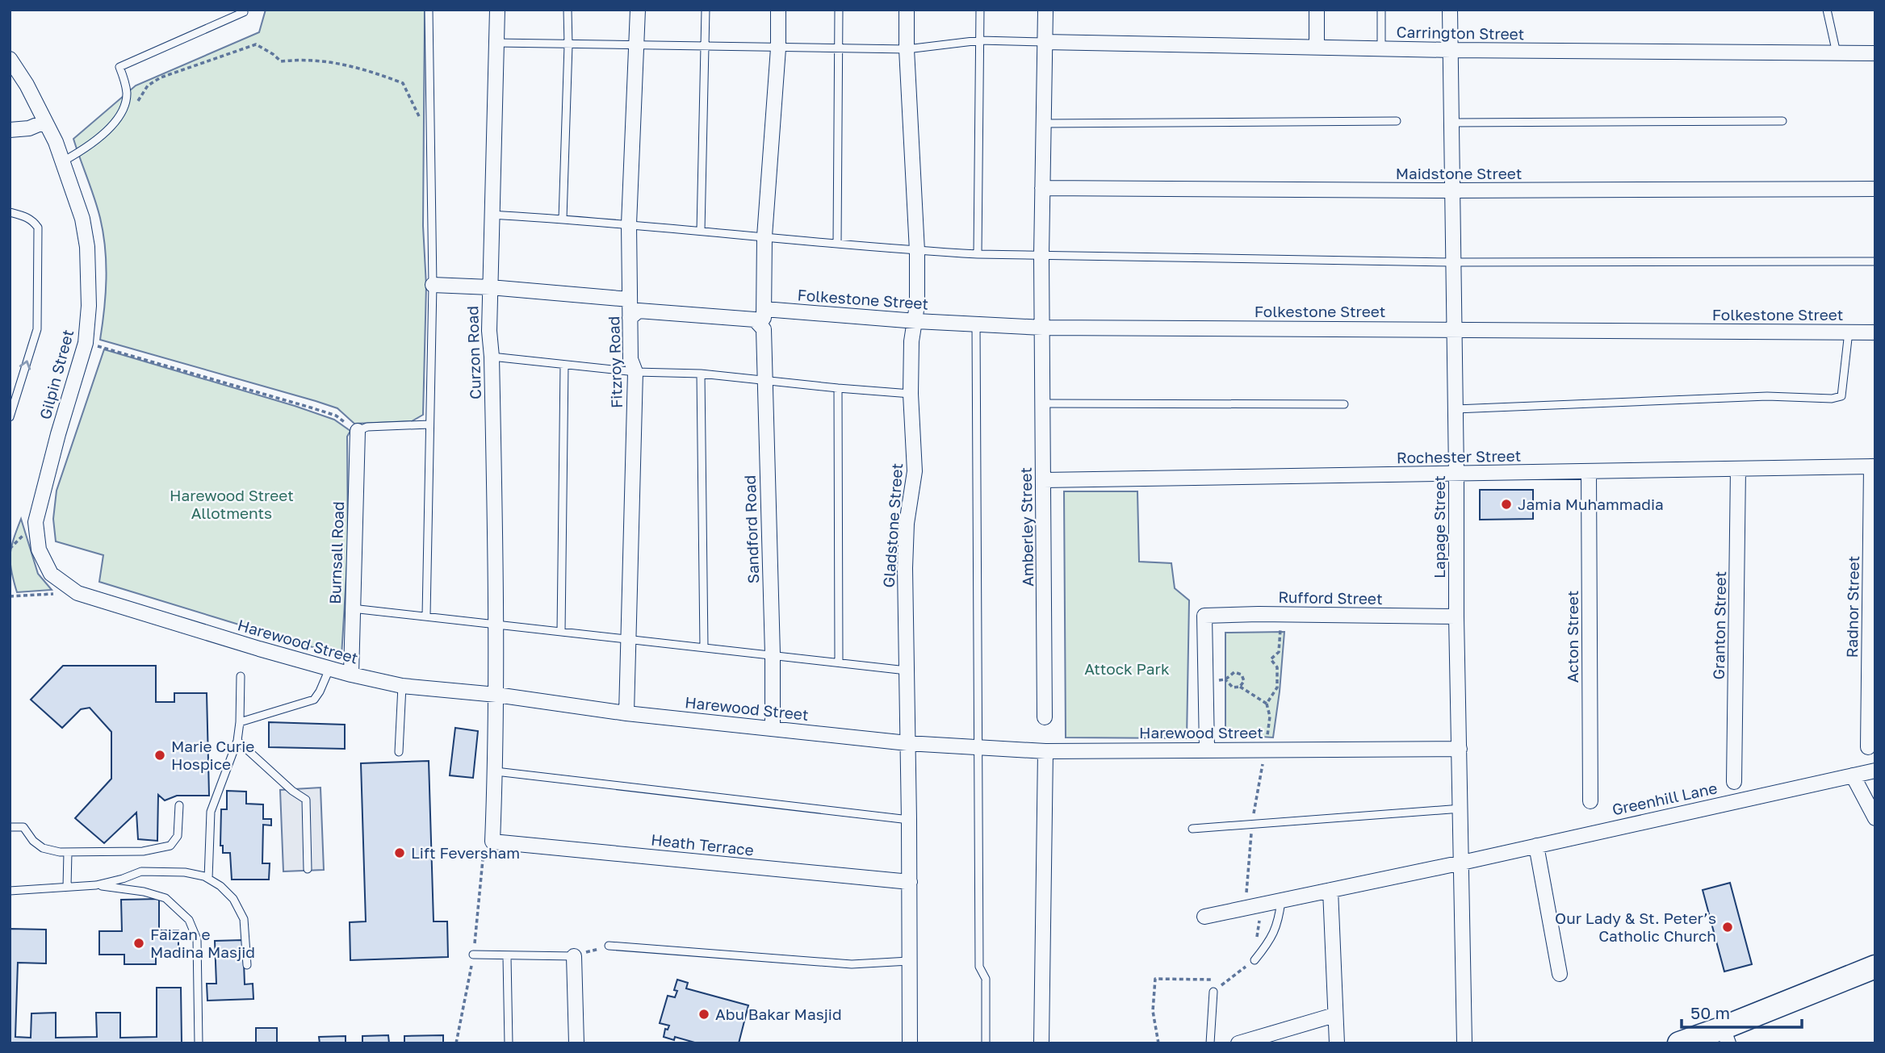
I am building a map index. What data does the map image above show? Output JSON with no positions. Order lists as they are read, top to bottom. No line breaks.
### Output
{"streets":{"street":["Carrington Street","Maidstone Street","Folkestone Street","Curzon Road","Fitzroy Road","Gilpin Street","Rochester Street","Gladstone Street","Amberley Street","Lapage Street","Sandford Road","Burnsall Road","Rufford Street","Radnor Street","Granton Street","Acton Street","Harewood Street","Greenhill Lane","Heath Terrace"]},"crossings":[["Carrington Street","Amberley Street"],["Carrington Street","Lapage Street"],["Maidstone Street","Amberley Street"],["Maidstone Street","Lapage Street"],["Folkestone Street","Fitzroy Road"],["Folkestone Street","Gladstone Street"],["Folkestone Street","Amberley Street"],["Folkestone Street","Lapage Street"],["Folkestone Street","Sandford Road"],["Curzon Road","Harewood Street"],["Curzon Road","Heath Terrace"],["Fitzroy Road","Harewood Street"],["Gilpin Street","Harewood Street"],["Rochester Street","Amberley Street"],["Rochester Street","Lapage Street"],["Rochester Street","Radnor Street"],["Rochester Street","Granton Street"],["Rochester Street","Acton Street"],["Gladstone Street","Harewood Street"],["Gladstone Street","Heath Terrace"],["Lapage Street","Rufford Street"],["Lapage Street","Harewood Street"],["Lapage Street","Greenhill Lane"],["Sandford Road","Harewood Street"],["Burnsall Road","Harewood Street"],["Rufford Street","Harewood Street"]],"parks":["Harewood Street Allotments","Attock Park"],"places":["Jamia Muhammadia","Marie Curie Hospice","Lift Feversham","Our Lady & St. Peter’s Catholic Church","Faizan e Madina Masjid","Abu Bakar Masjid"],"scale_bar":"50 m"}
